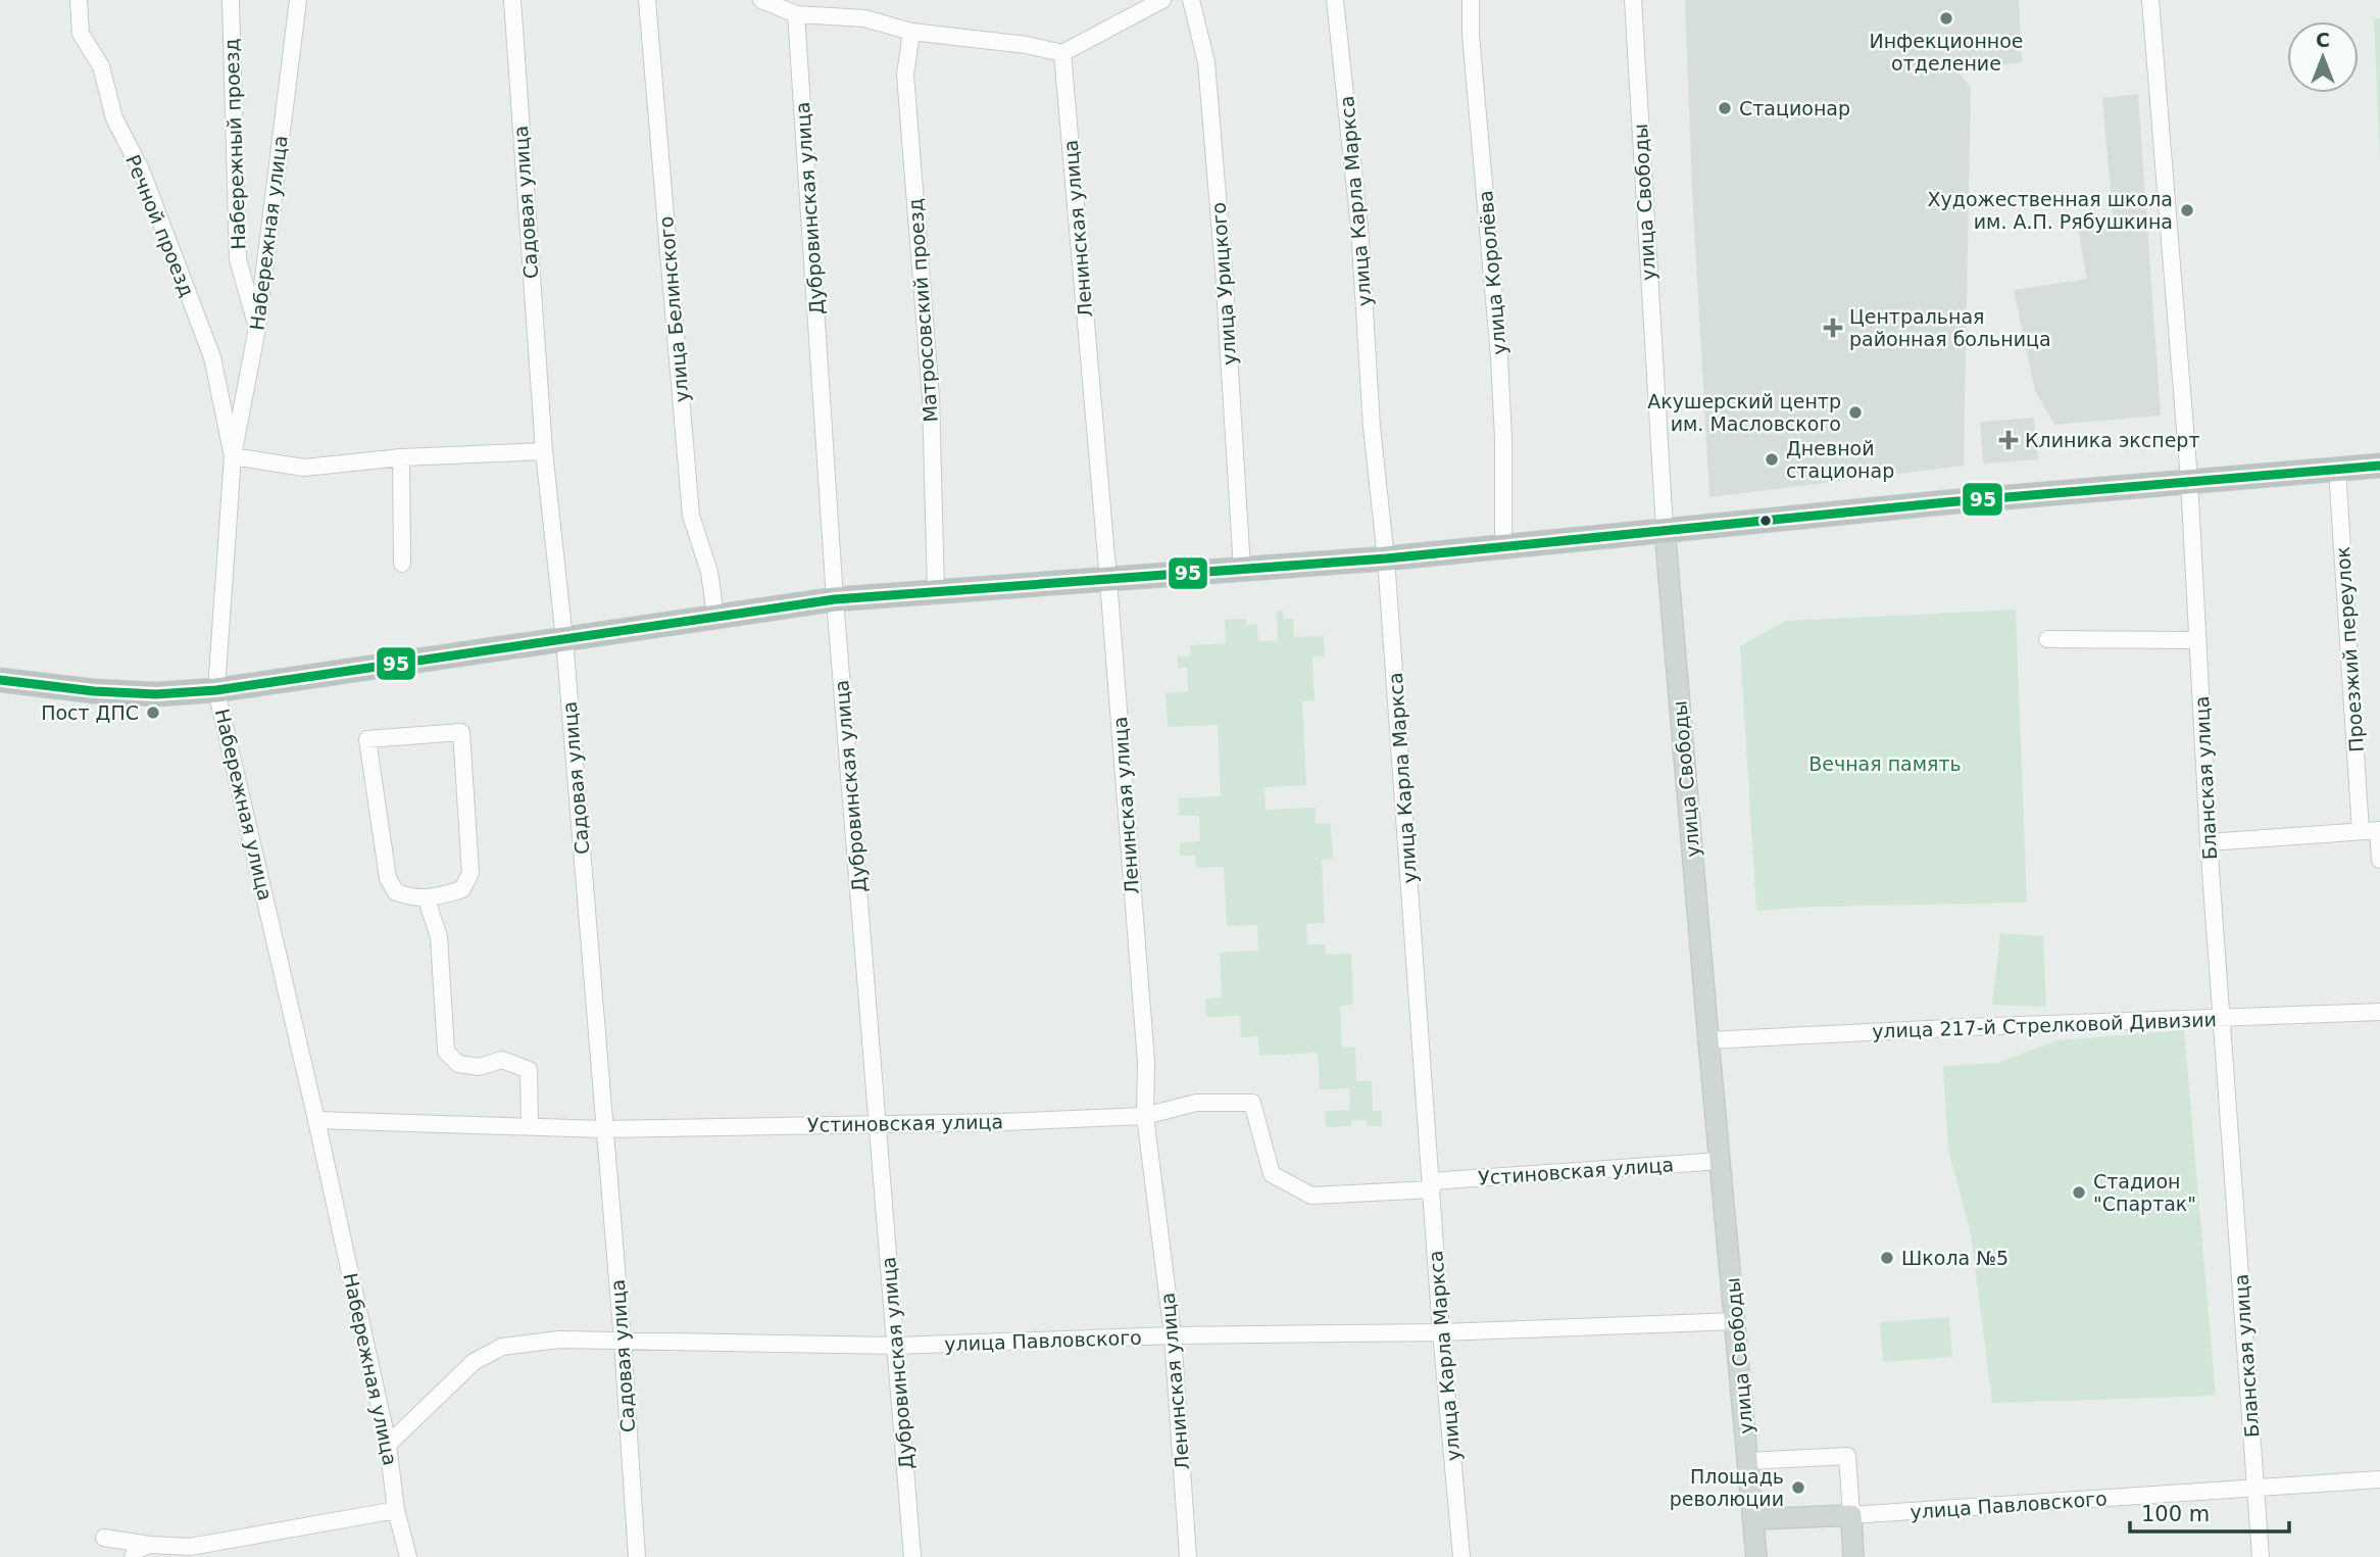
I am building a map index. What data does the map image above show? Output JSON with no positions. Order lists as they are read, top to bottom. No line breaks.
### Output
{"streets":{"main road":["улица Свободы"],"street":["Набережный проезд","улица Карла Маркса","Садовая улица","Дубровинская улица","Речной проезд","Ленинская улица","Набережная улица","улица Королёва","улица Урицкого","улица Белинского","Матросовский проезд","Проезжий переулок","Бланская улица","улица 217-й Стрелковой Дивизии","Устиновская улица","улица Павловского"]},"crossings":[["Набережный проезд","Набережная улица"],["улица Карла Маркса","Устиновская улица"],["улица Карла Маркса","улица Павловского"],["Садовая улица","Устиновская улица"],["Садовая улица","улица Павловского"],["улица Свободы","улица 217-й Стрелковой Дивизии"],["улица Свободы","Устиновская улица"],["улица Свободы","улица Павловского"],["Дубровинская улица","Устиновская улица"],["Дубровинская улица","улица Павловского"],["Речной проезд","Набережная улица"],["Ленинская улица","Устиновская улица"],["Ленинская улица","улица Павловского"],["Набережная улица","Устиновская улица"],["Набережная улица","улица Павловского"],["Бланская улица","улица 217-й Стрелковой Дивизии"],["Бланская улица","улица Павловского"]],"parks":["Вечная память"],"places":{"other":["Инфекционное отделение","Стационар","Художественная школа им. А.П. Рябушкина","Акушерский центр им. Масловского","Дневной стационар","Пост ДПС","Стадион \"Спартак\"","Школа №5","Площадь революции"],"health":["Центральная районная больница","Клиника эксперт"]},"lines":["transit line 95"],"scale_bar":"100 m","north":"top"}
